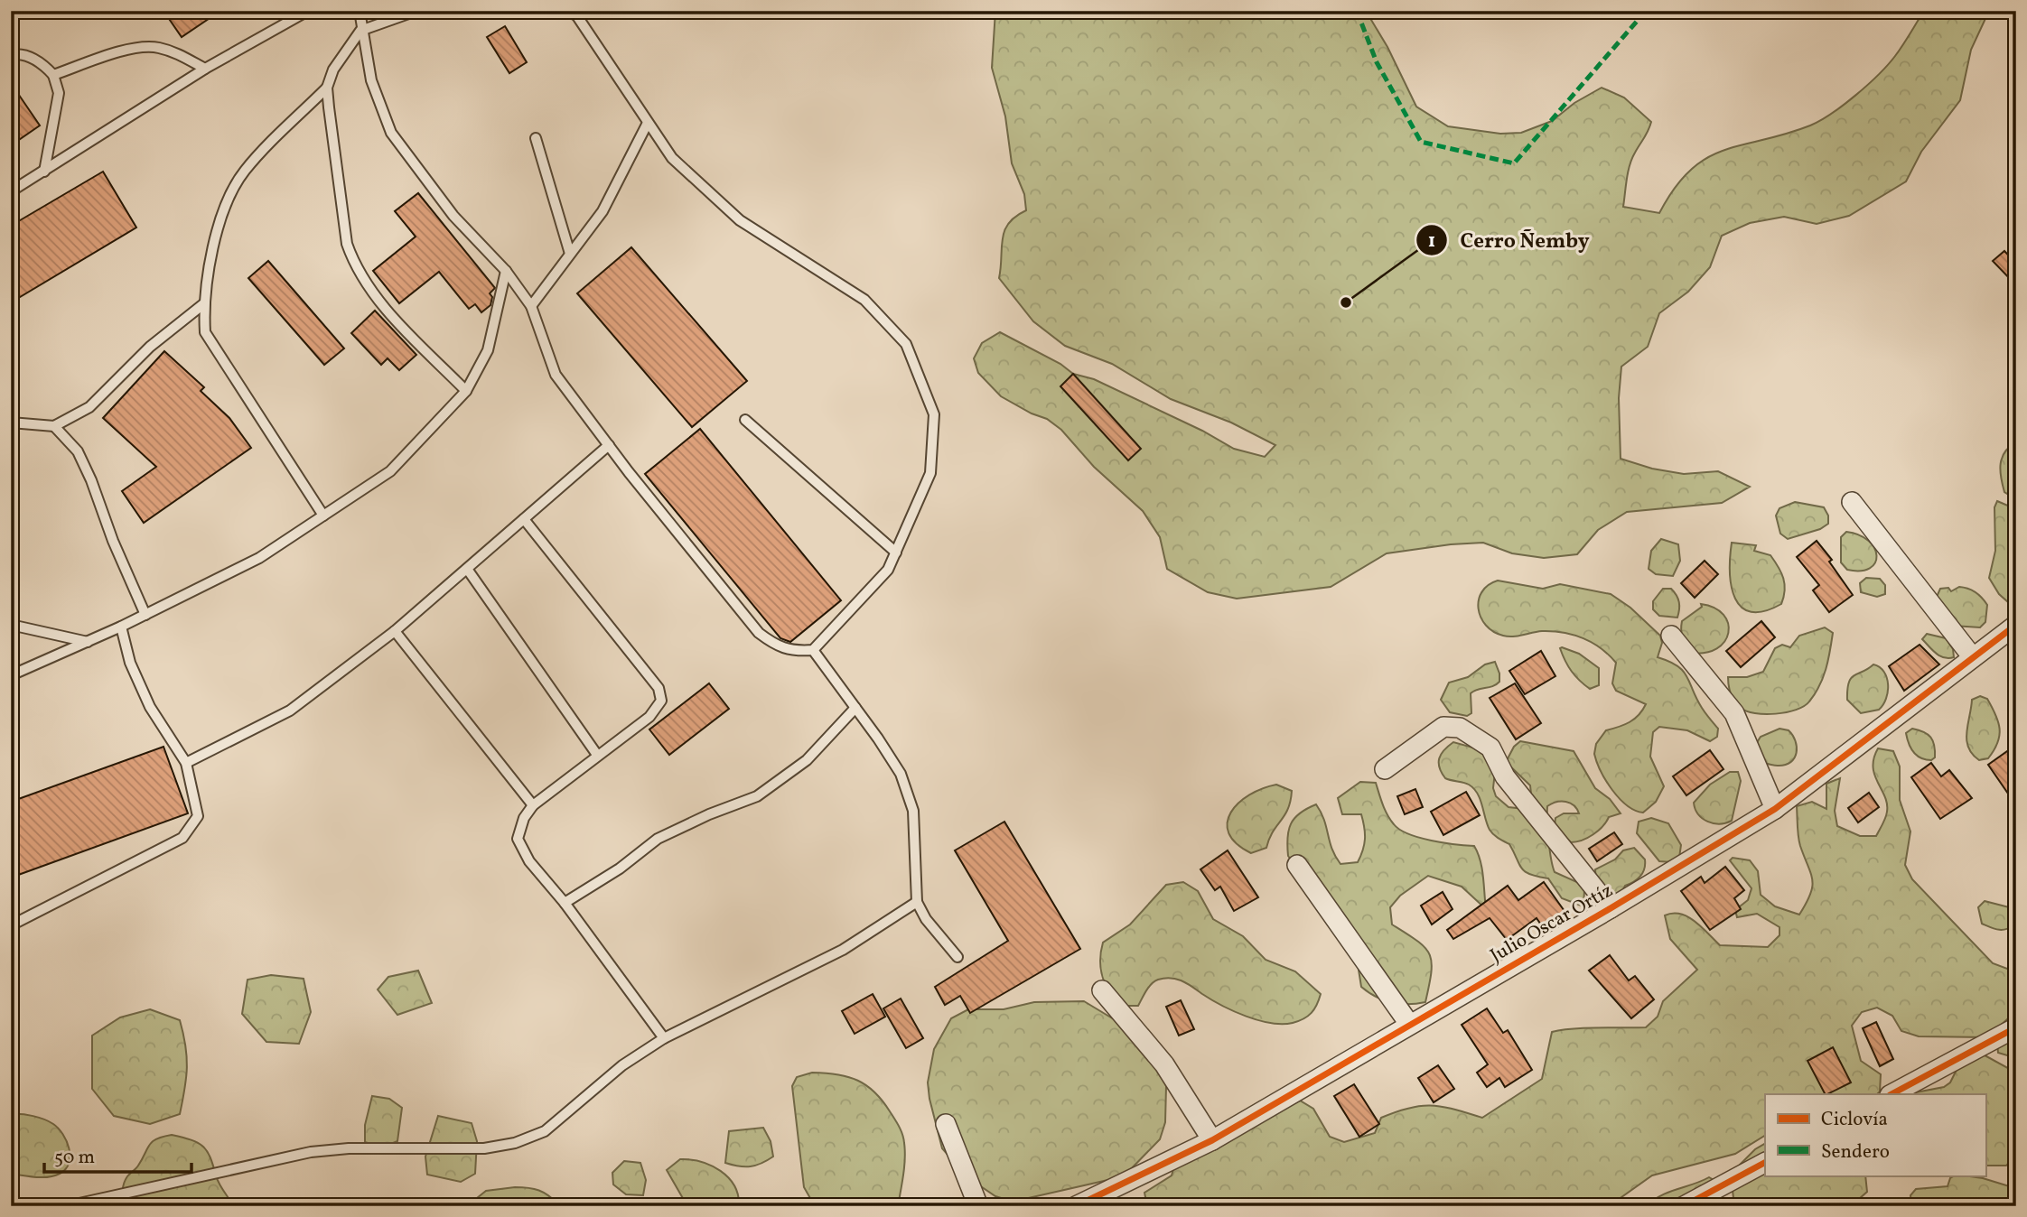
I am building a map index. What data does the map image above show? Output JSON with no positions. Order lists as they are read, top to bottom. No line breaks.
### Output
{"streets":{"street":["Julio Oscar Ortíz"]},"places":["Cerro Ñemby"],"legend":["Ciclovía","Sendero"],"scale_bar":"50 m"}
